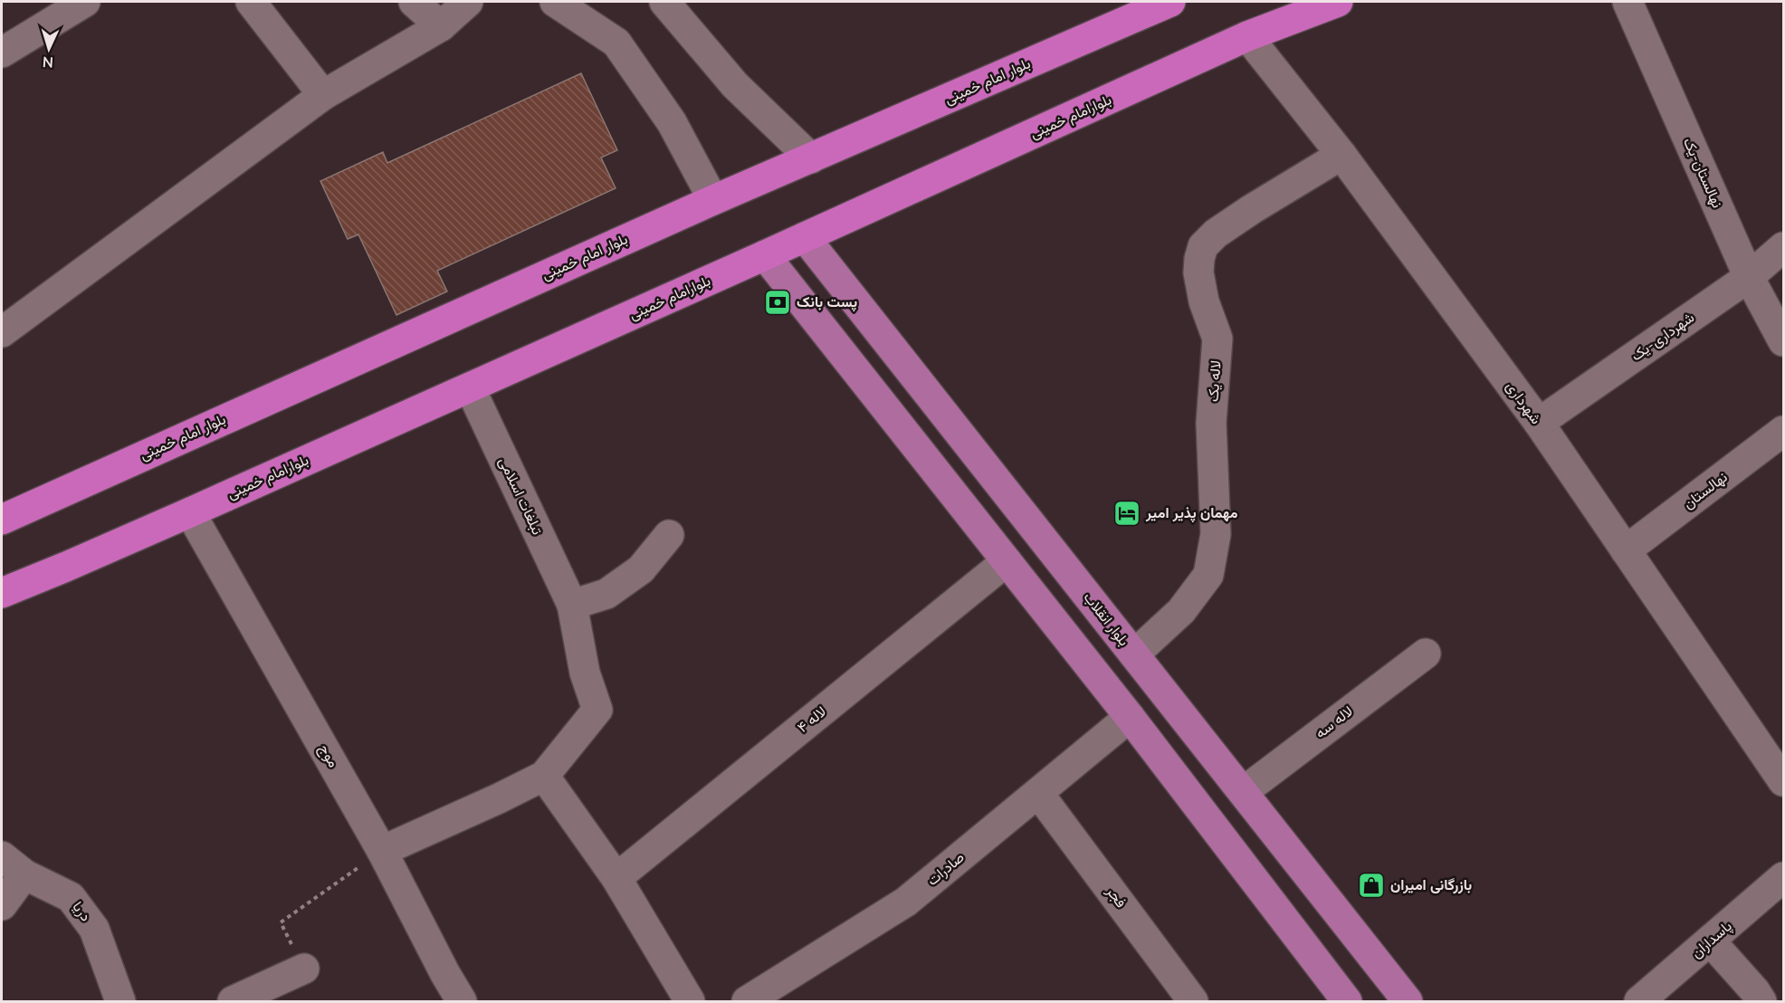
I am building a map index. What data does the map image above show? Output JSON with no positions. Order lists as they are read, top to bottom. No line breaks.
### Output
{"streets":{"highway":["بلوار امام خمینی","بلوارامام خمینی"],"main road":["بلوار انقلاب"],"street":["نهالستان-یک","شهرداری-یک","لاله یک","شهرداری","نهالستان","تبلغات اسلامی","لاله ۴","لاله سه","موج","صادرات","فجر","دریا","پاسداران"]},"crossings":[["بلوارامام خمینی","شهرداری"],["بلوارامام خمینی","تبلغات اسلامی"],["بلوارامام خمینی","بلوار انقلاب"],["بلوارامام خمینی","موج"],["نهالستان-یک","شهرداری-یک"],["شهرداری-یک","شهرداری"],["لاله یک","شهرداری"],["لاله یک","بلوار انقلاب"],["شهرداری","نهالستان"],["بلوار انقلاب","لاله سه"],["صادرات","فجر"]],"places":{"bank":["پست بانک"],"hotel":["مهمان پذیر امیر"],"shop":["بازرگانی امیران"]},"north":"bottom"}
